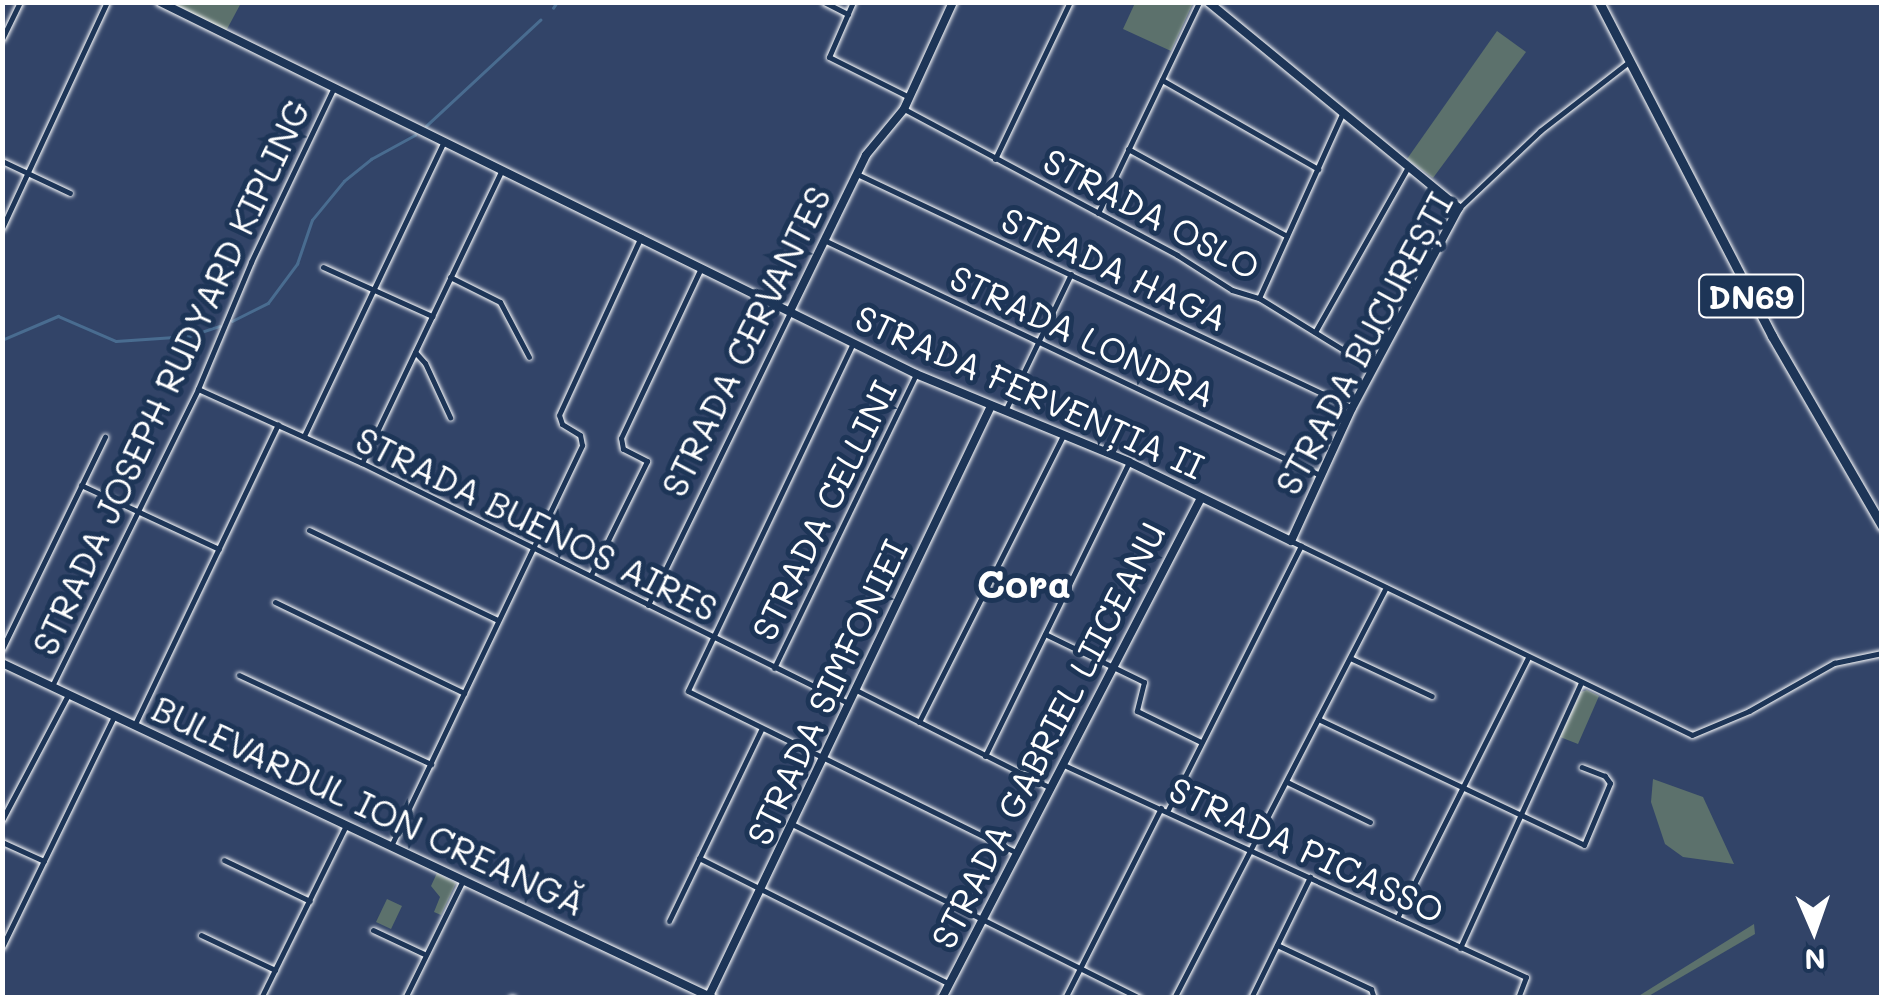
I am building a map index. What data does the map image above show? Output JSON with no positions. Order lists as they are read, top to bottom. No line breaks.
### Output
{"streets":{"main road":["DN69"],"street":["STRADA OSLO","STRADA HAGA","STRADA LONDRA","STRADA CERVANTES","STRADA BUCUREȘTI","STRADA JOSEPH RUDYARD KIPLING","STRADA FERVENȚIA II","STRADA CELLINI","STRADA BUENOS AIRES","STRADA SIMFONIEI","STRADA GABRIEL LIICEANU","BULEVARDUL ION CREANGĂ","STRADA PICASSO"]},"crossings":[["STRADA OSLO","STRADA CERVANTES"],["STRADA OSLO","STRADA BUCUREȘTI"],["STRADA HAGA","STRADA CERVANTES"],["STRADA HAGA","STRADA BUCUREȘTI"],["DN69","STRADA BUCUREȘTI"],["STRADA LONDRA","STRADA CERVANTES"],["STRADA LONDRA","STRADA BUCUREȘTI"],["STRADA CERVANTES","STRADA FERVENȚIA II"],["STRADA CERVANTES","STRADA BUENOS AIRES"],["STRADA BUCUREȘTI","STRADA FERVENȚIA II"],["STRADA BUCUREȘTI","STRADA PICASSO"],["STRADA JOSEPH RUDYARD KIPLING","STRADA FERVENȚIA II"],["STRADA JOSEPH RUDYARD KIPLING","STRADA BUENOS AIRES"],["STRADA JOSEPH RUDYARD KIPLING","BULEVARDUL ION CREANGĂ"],["STRADA FERVENȚIA II","STRADA CELLINI"],["STRADA FERVENȚIA II","STRADA SIMFONIEI"],["STRADA FERVENȚIA II","STRADA GABRIEL LIICEANU"],["STRADA CELLINI","STRADA BUENOS AIRES"],["STRADA BUENOS AIRES","STRADA SIMFONIEI"],["STRADA SIMFONIEI","BULEVARDUL ION CREANGĂ"],["STRADA GABRIEL LIICEANU","STRADA PICASSO"]],"districts":["Cora"],"north":"bottom"}
